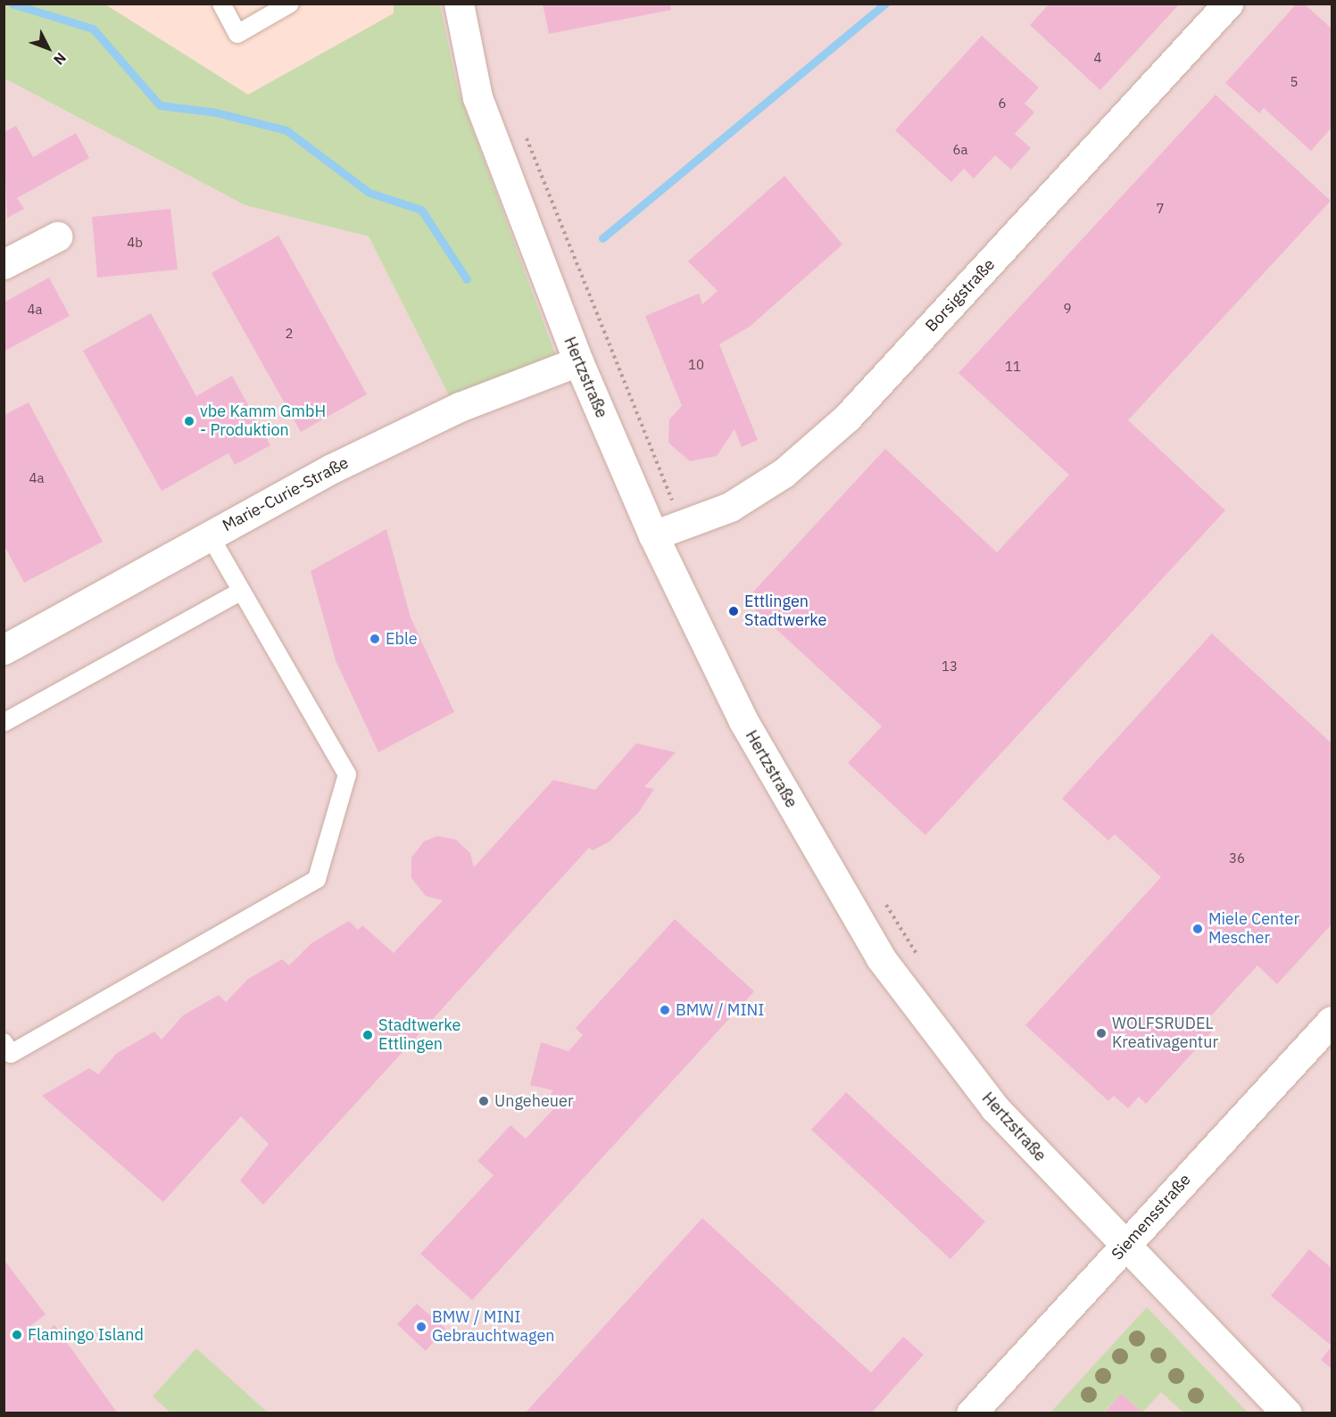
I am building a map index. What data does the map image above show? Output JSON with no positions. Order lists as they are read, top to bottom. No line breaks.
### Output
{"streets":{"street":["Borsigstraße","Hertzstraße","Marie-Curie-Straße","Siemensstraße"]},"crossings":[["Borsigstraße","Hertzstraße"],["Hertzstraße","Marie-Curie-Straße"],["Hertzstraße","Siemensstraße"]],"places":["vbe Kamm GmbH - Produktion","Ettlingen Stadtwerke","Eble","Miele Center Mescher","BMW / MINI","WOLFSRUDEL Kreativagentur","Stadtwerke Ettlingen","Ungeheuer","BMW / MINI Gebrauchtwagen","Flamingo Island"],"house_numbers":["4","5","6","6a","7","4b","9","4a","2","10","11","4a","13","36"],"north":"bottom right"}
